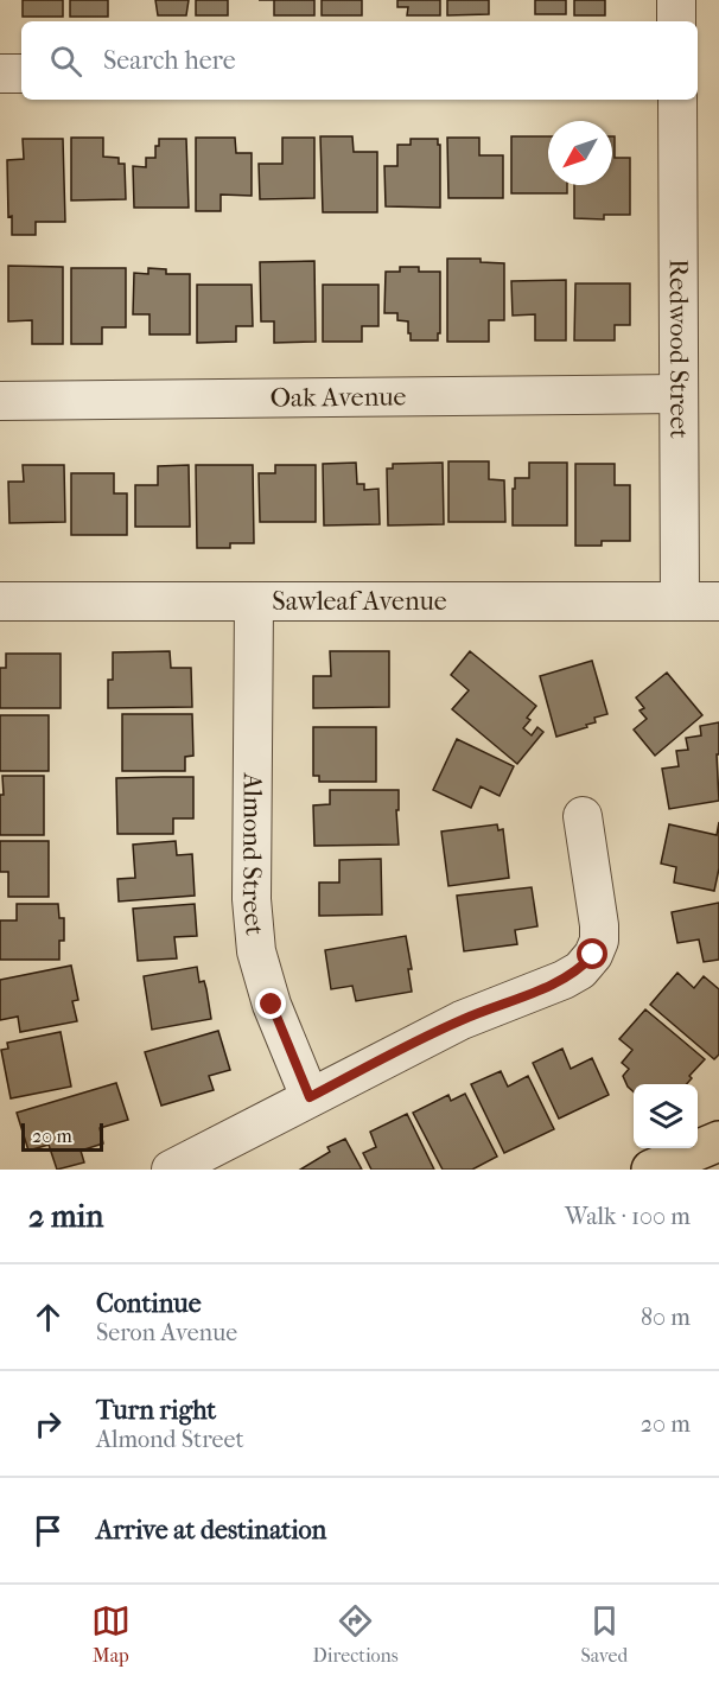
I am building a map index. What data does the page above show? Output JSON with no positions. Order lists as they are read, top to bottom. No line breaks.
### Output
{"streets":{"street":["Redwood Street","Oak Avenue","Sawleaf Avenue","Almond Street"]},"crossings":[["Redwood Street","Oak Avenue"],["Redwood Street","Sawleaf Avenue"],["Sawleaf Avenue","Almond Street"]],"scale_bar":"20 m","north":"bottom left","page":{"search":"Search here","scale":"20 m","heading":["2 min","Walk · 100 m"],"list":[["Continue","Seron Avenue","80 m"],["Turn right","Almond Street","20 m"],"Arrive at destination"],"nav":["Map","Directions","Saved"]}}
